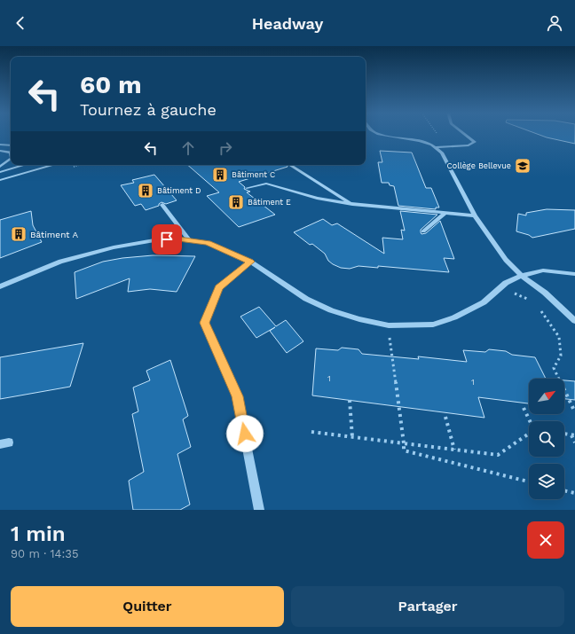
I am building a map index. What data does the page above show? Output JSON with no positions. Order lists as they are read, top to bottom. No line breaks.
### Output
{"places":{"school or university":["Collège Bellevue"],"building":["Bâtiment C","Bâtiment D","Bâtiment E","Bâtiment A"]},"house_numbers":["1","1"],"north":"top right","page":{"header":"Headway","turn":["60 m","Tournez à gauche"],"heading":["1 min","90 m · 14:35"],"buttons":["Quitter","Partager"]}}
